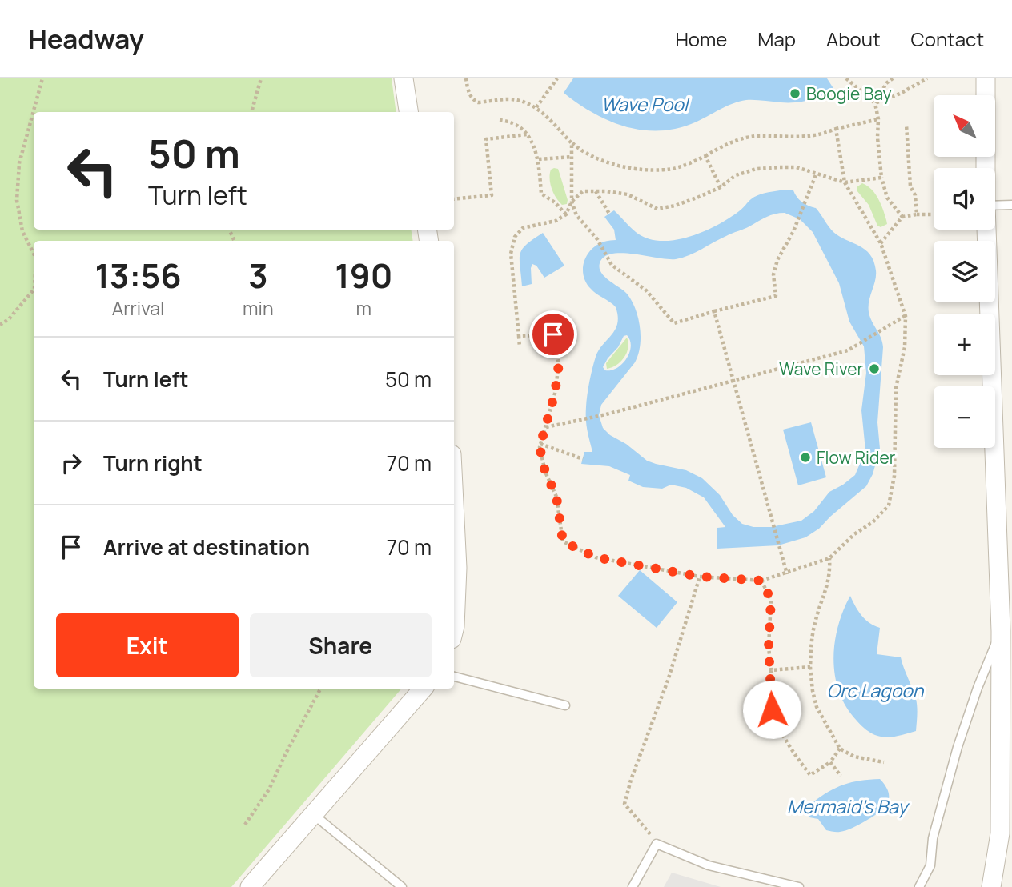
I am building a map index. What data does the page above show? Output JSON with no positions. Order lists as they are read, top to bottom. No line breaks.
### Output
{"water":["Wave Pool","Orc Lagoon","Mermaid's Bay"],"places":["Boogie Bay","Wave River","Flow Rider"],"north":"top left","page":{"header":"Headway","nav":["Home","Map","About","Contact"],"map_buttons":["+","−"],"turn":["50 m","Turn left"],"eta":["13:56","Arrival","3","min","190","m"],"list":[{"name":"Turn left","value":"50 m"},{"name":"Turn right","value":"70 m"},{"name":"Arrive at destination","value":"70 m"}],"buttons":["Exit","Share"]}}
